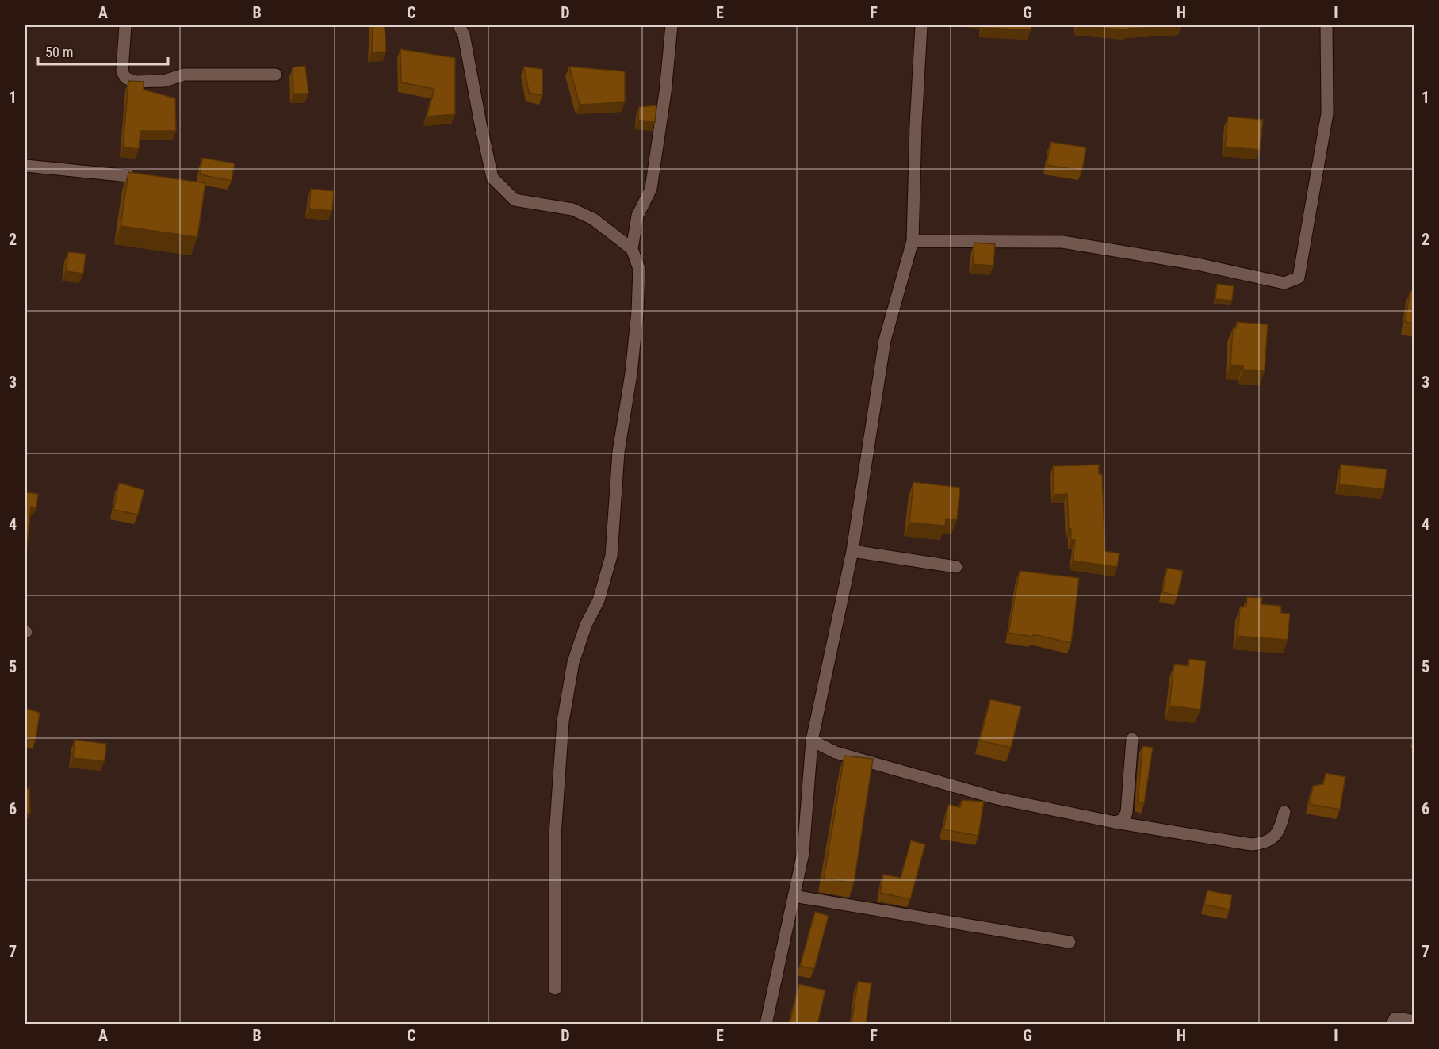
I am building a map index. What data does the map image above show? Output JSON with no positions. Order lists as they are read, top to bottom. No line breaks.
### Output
{"scale_bar":"50 m","grid":{"columns":["A","B","C","D","E","F","G","H","I"],"rows":["1","2","3","4","5","6","7"]}}
